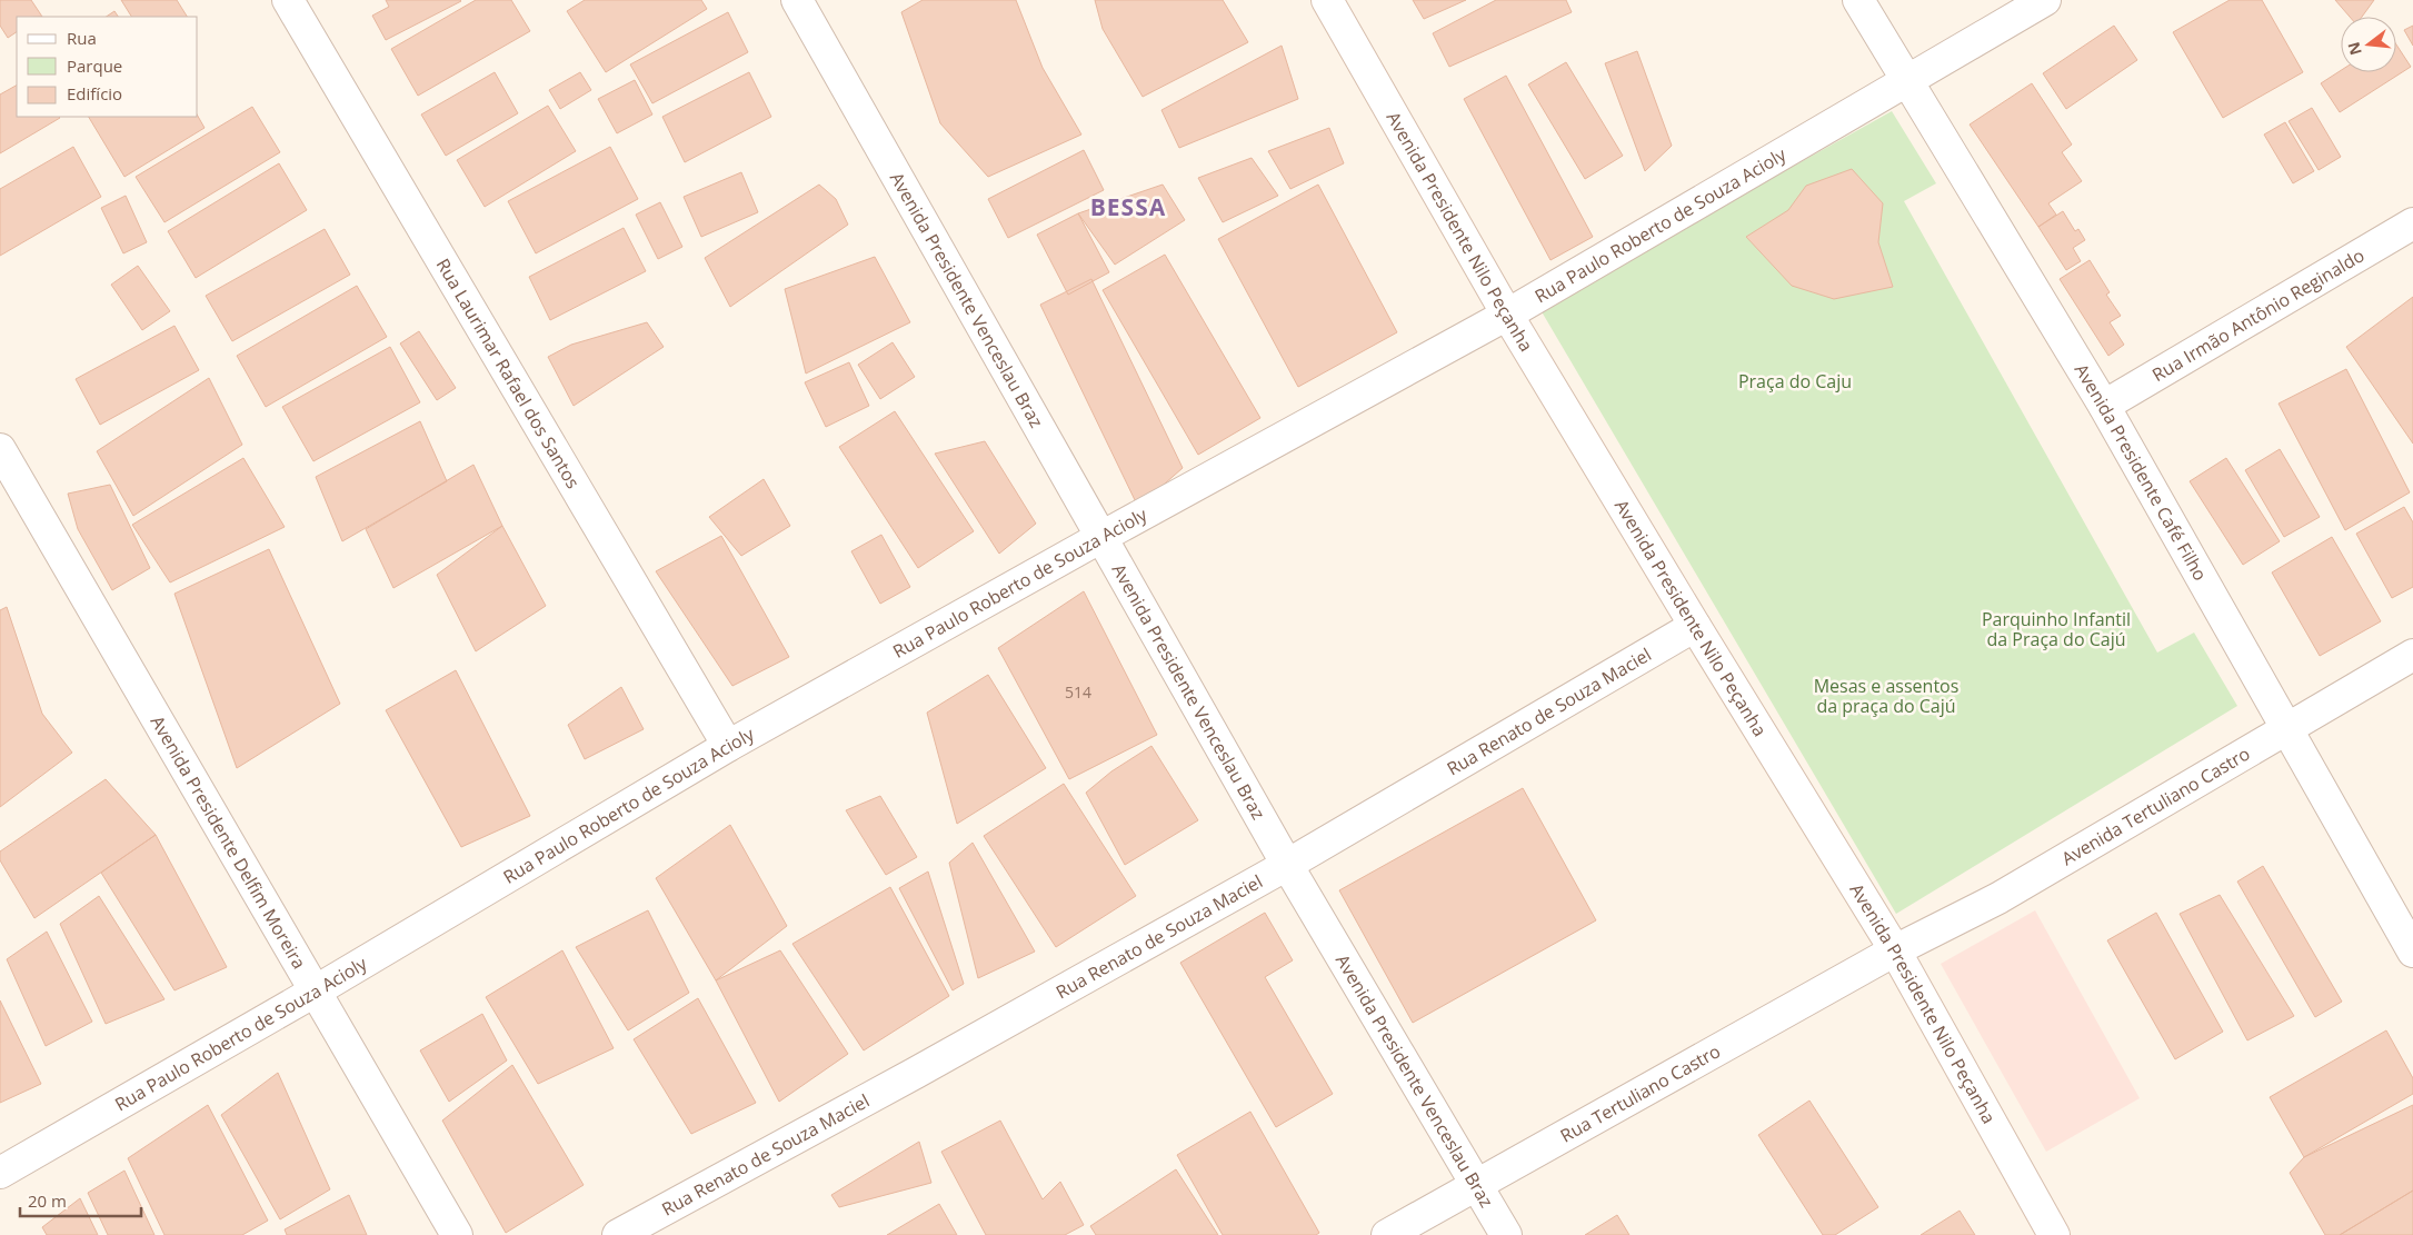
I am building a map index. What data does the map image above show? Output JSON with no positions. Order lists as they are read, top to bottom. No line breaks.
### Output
{"streets":{"street":["Rua Paulo Roberto de Souza Acioly","Avenida Presidente Nilo Peçanha","Avenida Presidente Venceslau Braz","Rua Irmão Antônio Reginaldo","Rua Laurimar Rafael dos Santos","Avenida Presidente Café Filho","Rua Renato de Souza Maciel","Avenida Tertuliano Castro","Avenida Presidente Delfim Moreira","Rua Tertuliano Castro"]},"crossings":[["Rua Paulo Roberto de Souza Acioly","Avenida Presidente Nilo Peçanha"],["Rua Paulo Roberto de Souza Acioly","Avenida Presidente Venceslau Braz"],["Rua Paulo Roberto de Souza Acioly","Rua Laurimar Rafael dos Santos"],["Rua Paulo Roberto de Souza Acioly","Avenida Presidente Café Filho"],["Rua Paulo Roberto de Souza Acioly","Avenida Presidente Delfim Moreira"],["Avenida Presidente Nilo Peçanha","Rua Renato de Souza Maciel"],["Avenida Presidente Nilo Peçanha","Avenida Tertuliano Castro"],["Avenida Presidente Nilo Peçanha","Rua Tertuliano Castro"],["Avenida Presidente Venceslau Braz","Rua Renato de Souza Maciel"],["Avenida Presidente Venceslau Braz","Rua Tertuliano Castro"],["Rua Irmão Antônio Reginaldo","Avenida Presidente Café Filho"],["Avenida Presidente Café Filho","Avenida Tertuliano Castro"],["Avenida Tertuliano Castro","Rua Tertuliano Castro"]],"districts":["BESSA"],"parks":["Praça do Caju","Parquinho Infantil da Praça do Cajú","Mesas e assentos da praça do Cajú"],"house_numbers":["514"],"legend":["Rua","Parque","Edifício"],"scale_bar":"20 m","north":"left"}
